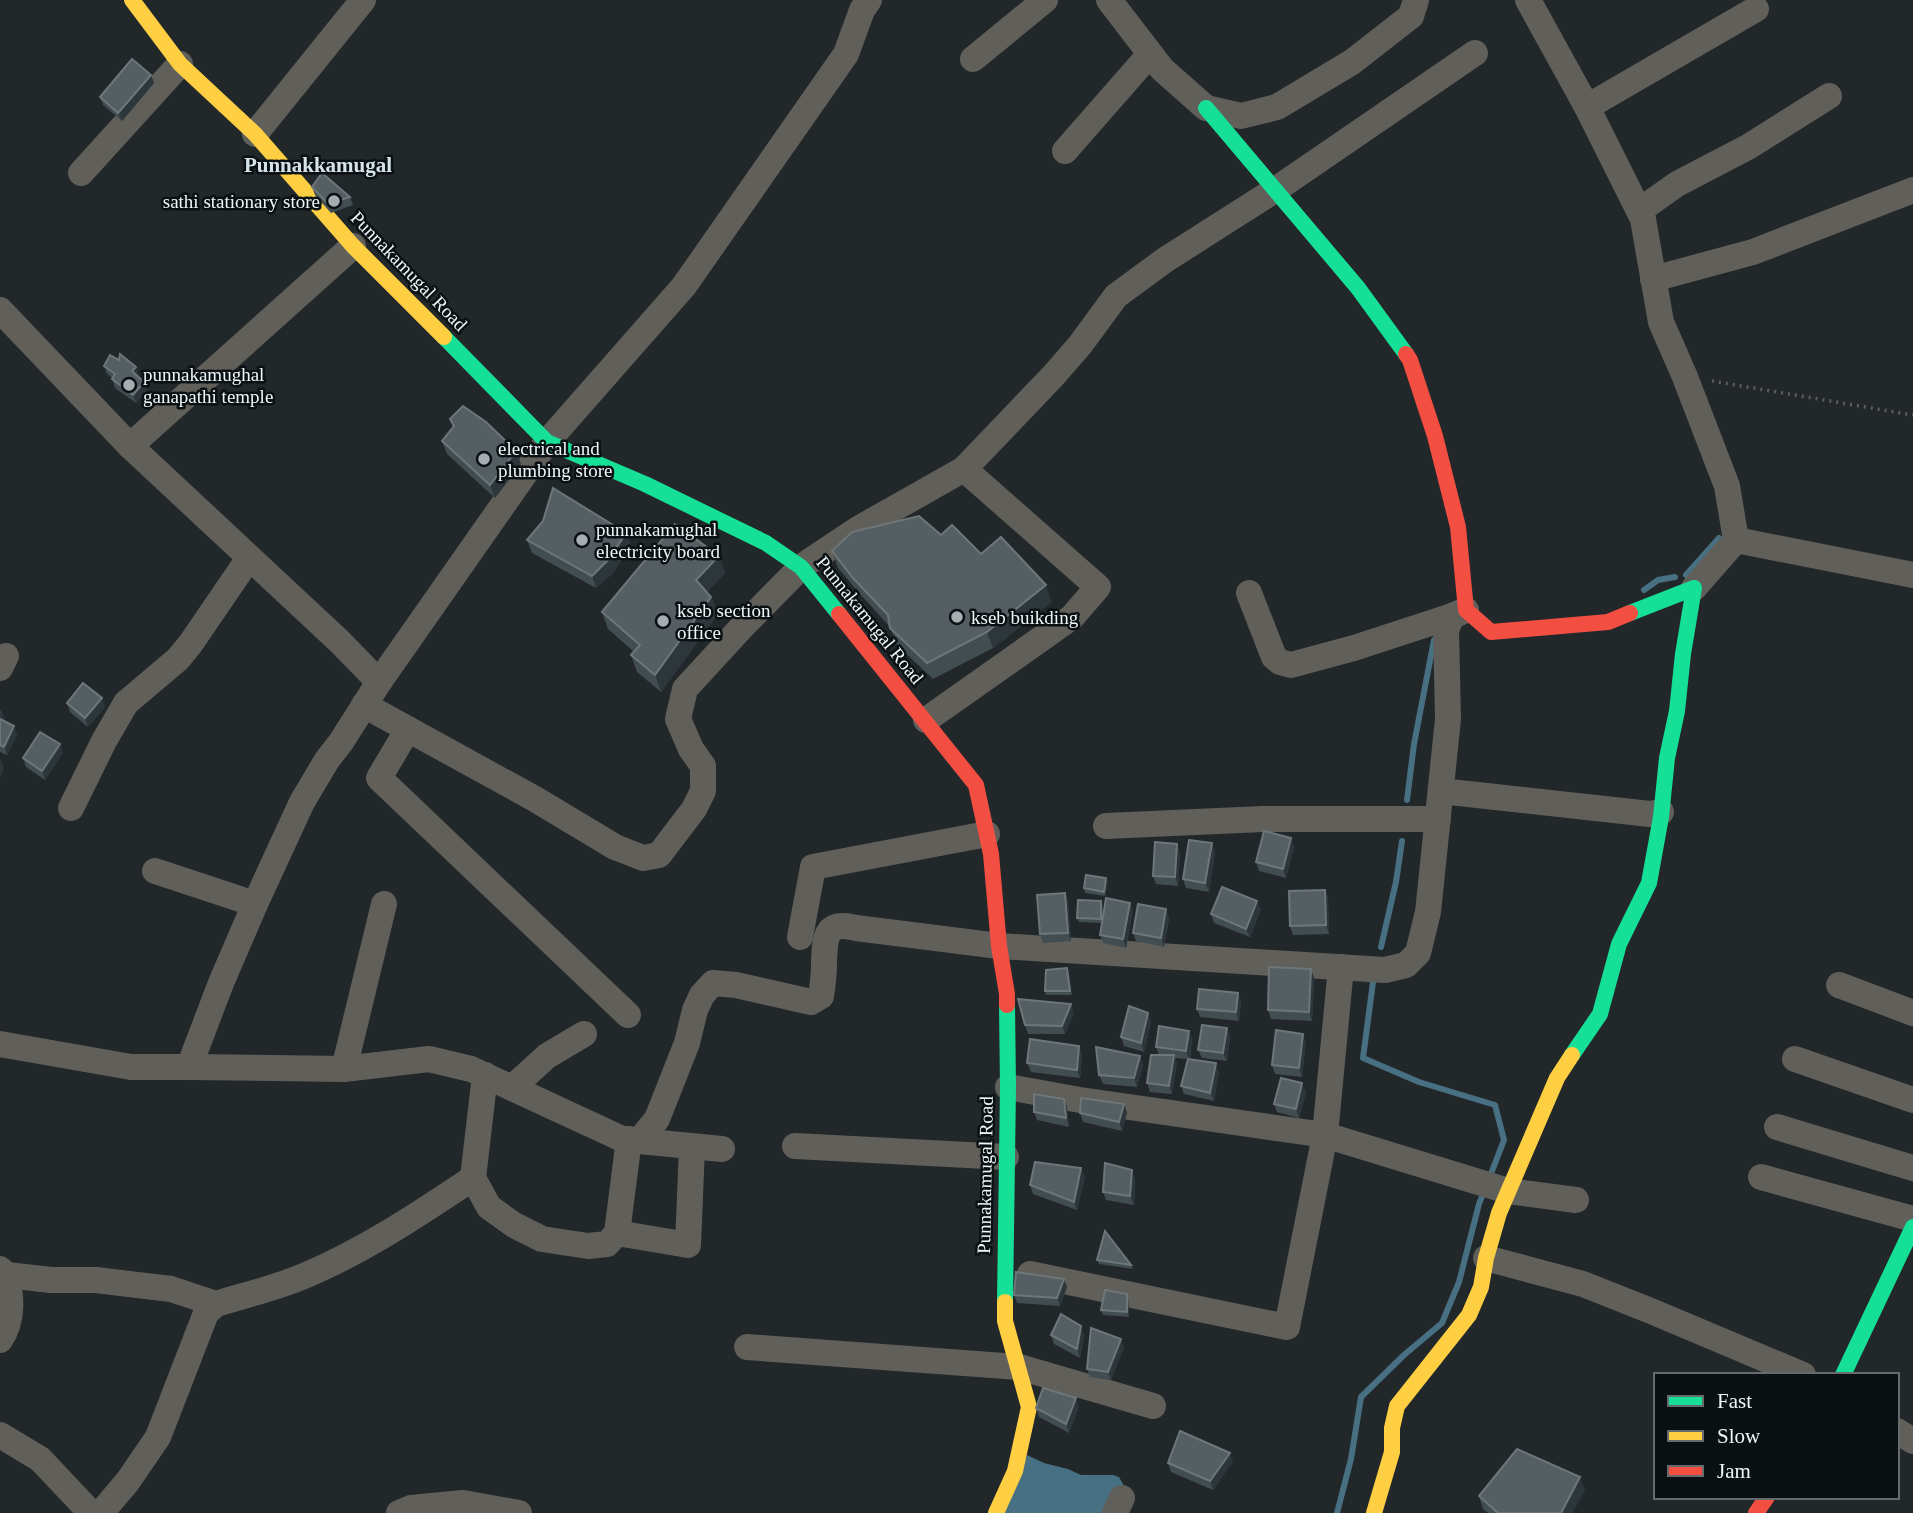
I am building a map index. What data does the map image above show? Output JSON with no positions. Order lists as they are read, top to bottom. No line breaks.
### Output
{"streets":{"street":["Punnakamugal Road"]},"districts":["Punnakkamugal"],"places":["sathi stationary store","punnakamughal ganapathi temple","electrical and plumbing store","punnakamughal electricity board","kseb buikding","kseb section office"],"legend":["Fast","Slow","Jam"]}
